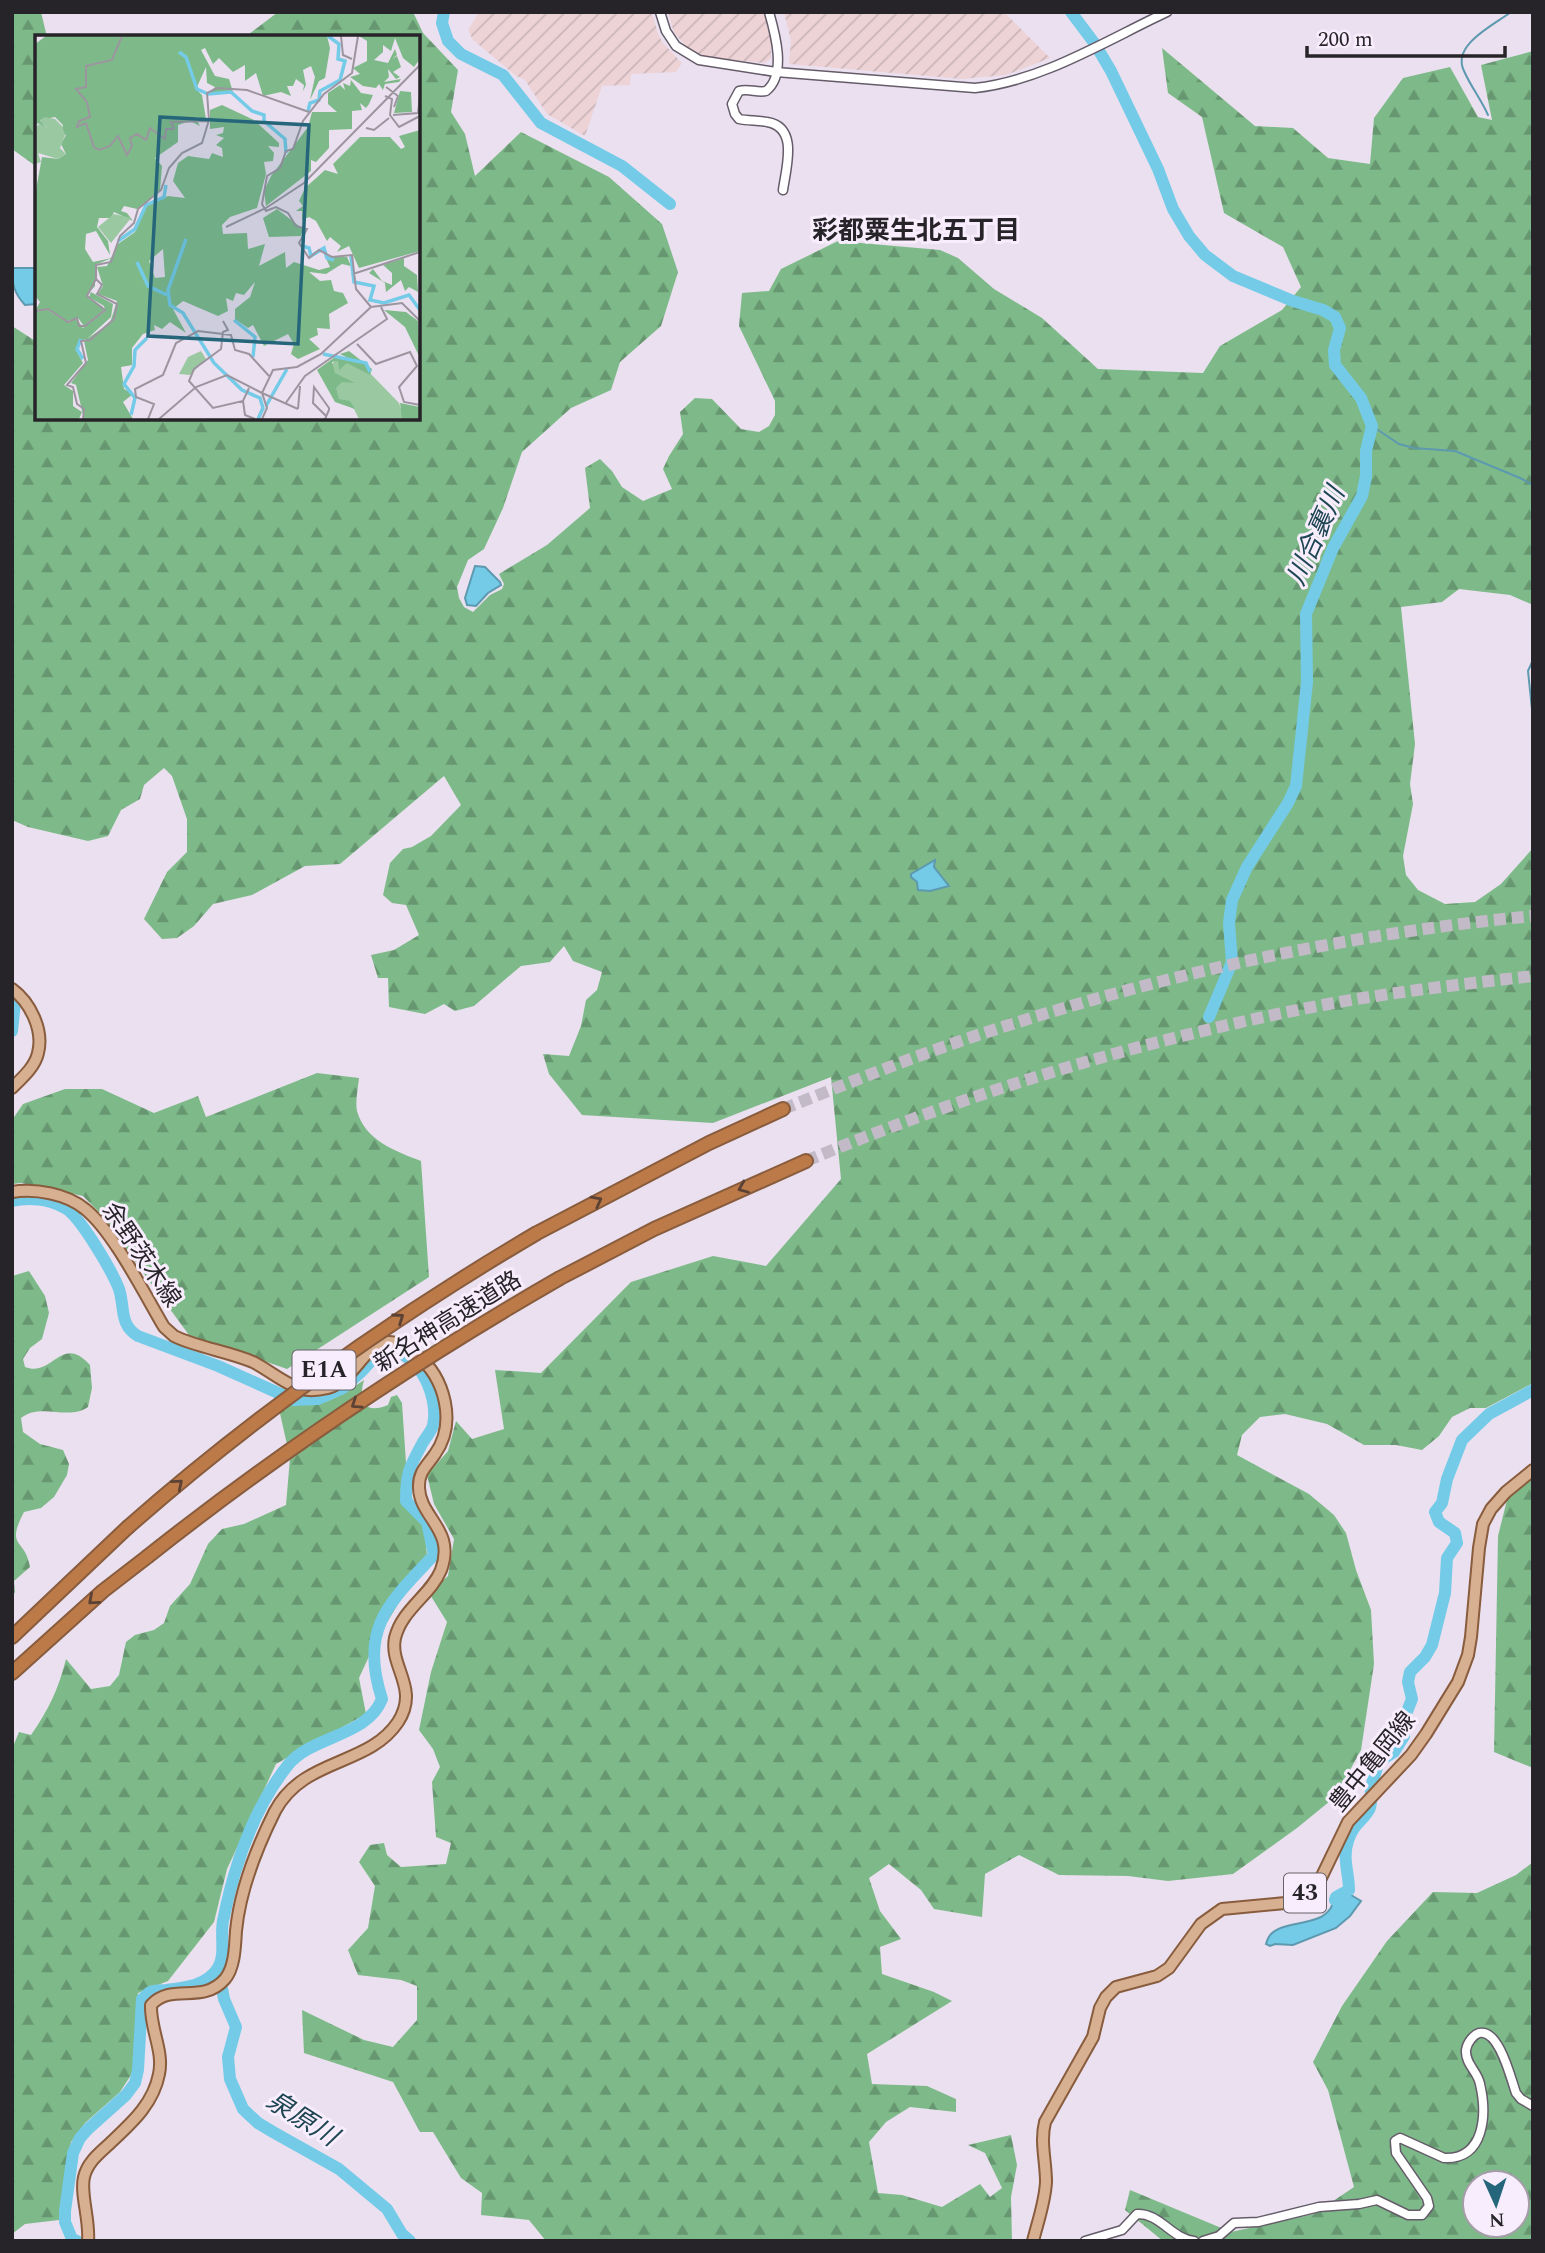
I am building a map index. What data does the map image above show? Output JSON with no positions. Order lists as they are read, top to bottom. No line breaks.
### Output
{"streets":{"highway":["新名神高速道路","E1A"],"main road":["余野茨木線","豊中亀岡線","43"]},"districts":["彩都粟生北五丁目"],"water":["川合裏川","泉原川"],"scale_bar":"200 m","north":"bottom"}
